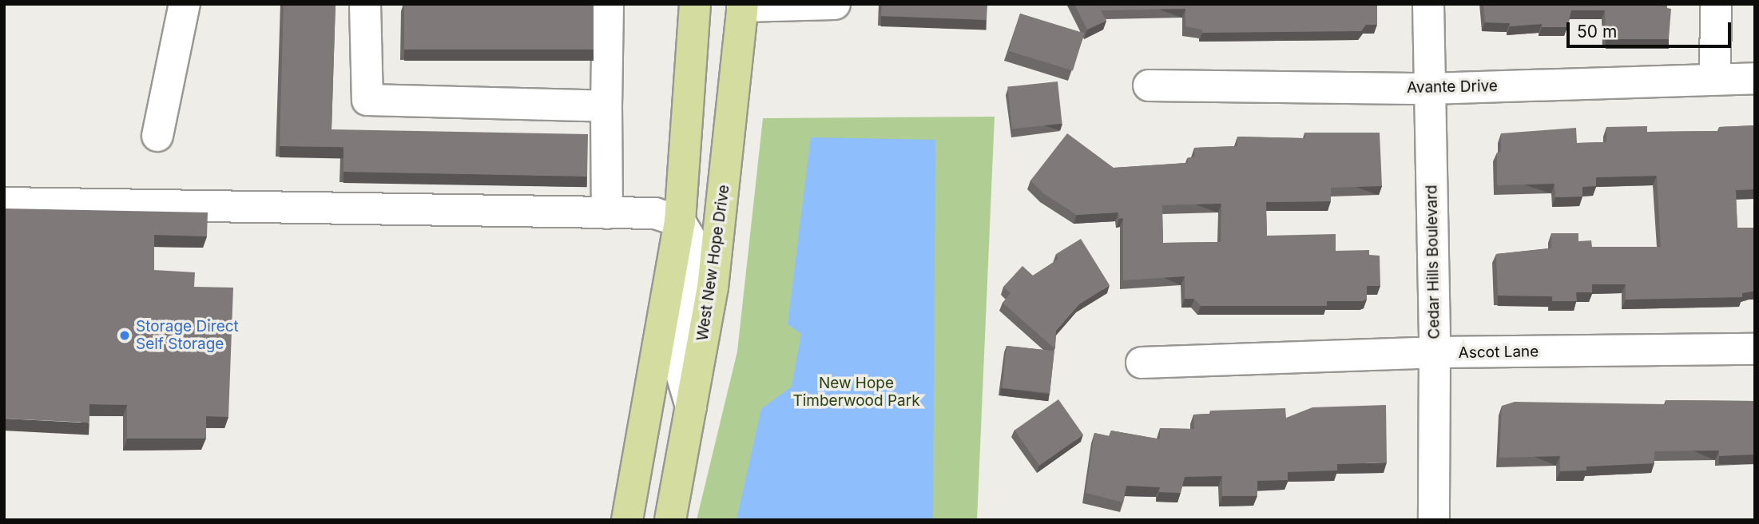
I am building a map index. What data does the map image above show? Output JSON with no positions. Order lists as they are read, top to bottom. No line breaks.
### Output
{"streets":{"main road":["West New Hope Drive"],"street":["Avante Drive","Cedar Hills Boulevard","Ascot Lane"]},"crossings":[["Avante Drive","Cedar Hills Boulevard"],["Cedar Hills Boulevard","Ascot Lane"]],"parks":["New Hope Timberwood Park"],"places":["Storage Direct Self Storage"],"scale_bar":"50 m"}
